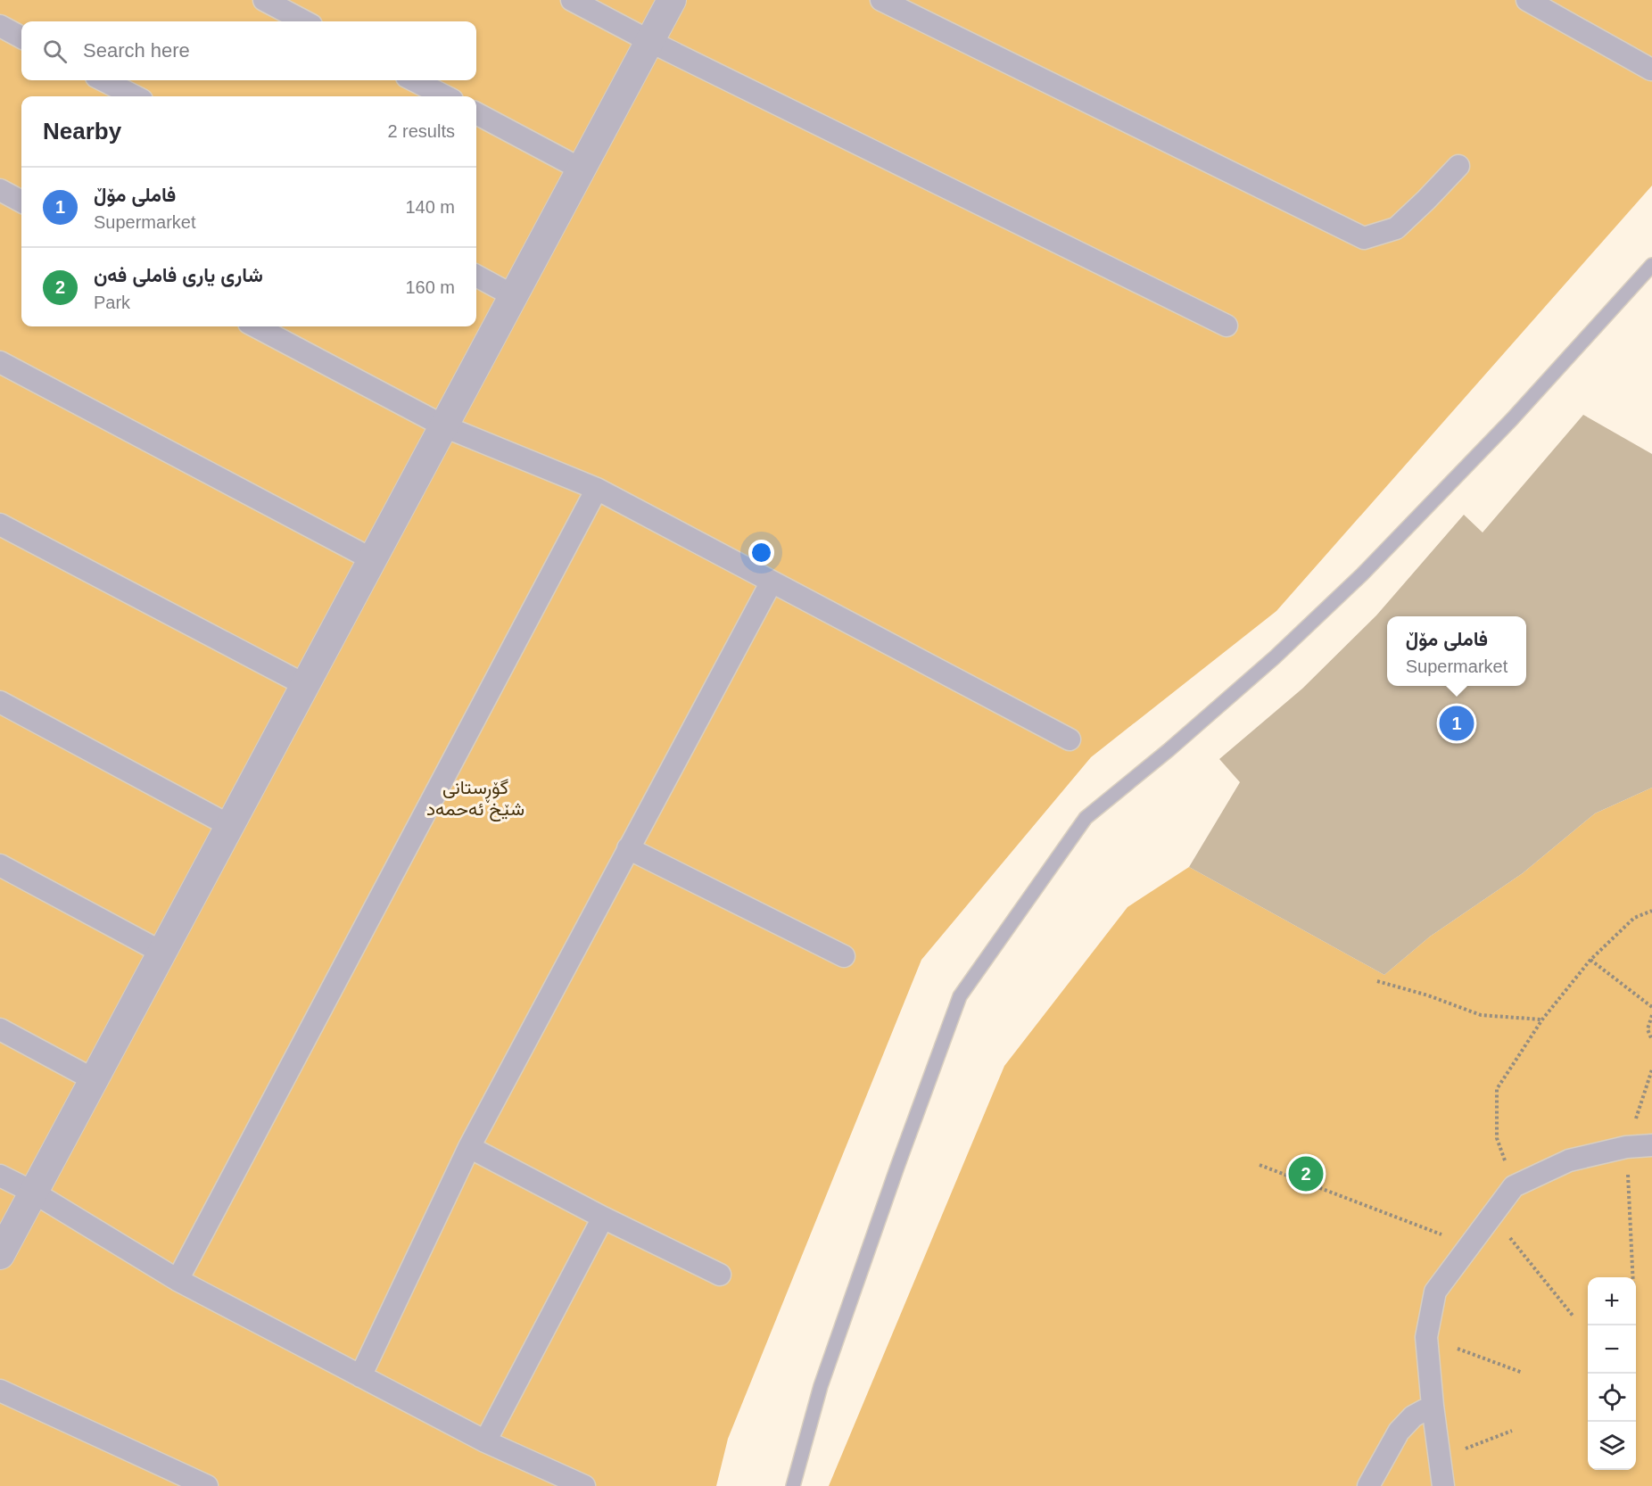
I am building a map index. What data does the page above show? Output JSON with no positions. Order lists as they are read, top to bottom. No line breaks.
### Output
{"parks":["گۆڕستانی شێخ ئەحمەد"],"page":{"search":"Search here","heading":["Nearby","2 results"],"list":[{"mark":"1","name":"فاملی مۆڵ","note":"Supermarket","value":"140 m"},{"mark":"2","name":"شاری یاری فاملی فەن","note":"Park","value":"160 m"}],"popup":["فاملی مۆڵ","Supermarket"],"pins":["1","2"],"map_buttons":["+","−"]}}
